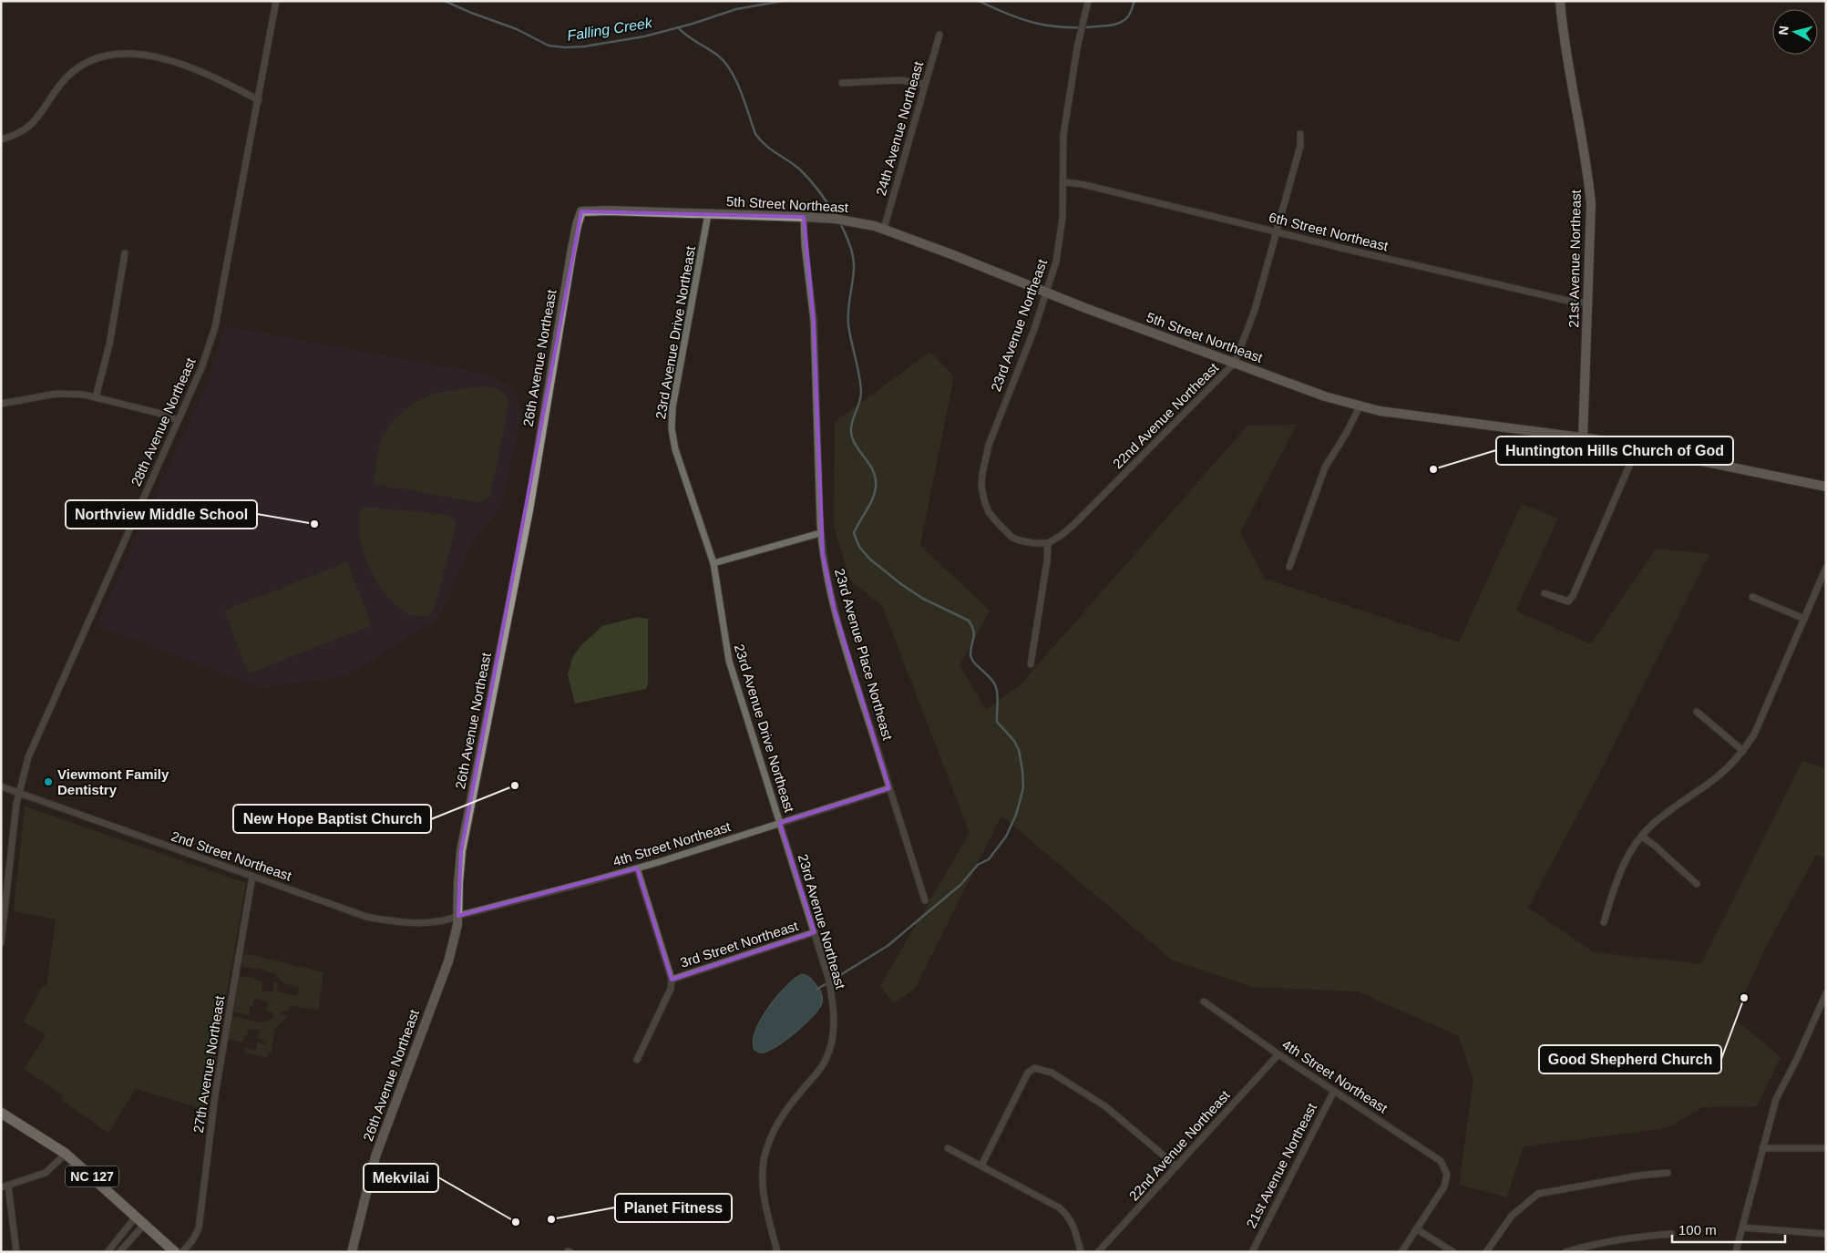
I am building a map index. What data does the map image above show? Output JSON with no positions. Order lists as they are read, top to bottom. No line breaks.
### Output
{"streets":{"main road":["NC 127"],"street":["24th Avenue Northeast","5th Street Northeast","6th Street Northeast","21st Avenue Northeast","23rd Avenue Northeast","23rd Avenue Drive Northeast","26th Avenue Northeast","22nd Avenue Northeast","28th Avenue Northeast","23rd Avenue Place Northeast","4th Street Northeast","2nd Street Northeast","3rd Street Northeast","27th Avenue Northeast"]},"crossings":[["24th Avenue Northeast","5th Street Northeast"],["5th Street Northeast","21st Avenue Northeast"],["5th Street Northeast","23rd Avenue Northeast"],["5th Street Northeast","23rd Avenue Drive Northeast"],["5th Street Northeast","26th Avenue Northeast"],["5th Street Northeast","22nd Avenue Northeast"],["5th Street Northeast","23rd Avenue Place Northeast"],["6th Street Northeast","21st Avenue Northeast"],["6th Street Northeast","23rd Avenue Northeast"],["6th Street Northeast","22nd Avenue Northeast"],["21st Avenue Northeast","4th Street Northeast"],["23rd Avenue Northeast","23rd Avenue Drive Northeast"],["23rd Avenue Northeast","22nd Avenue Northeast"],["23rd Avenue Northeast","4th Street Northeast"],["23rd Avenue Northeast","3rd Street Northeast"],["23rd Avenue Drive Northeast","4th Street Northeast"],["26th Avenue Northeast","4th Street Northeast"],["26th Avenue Northeast","2nd Street Northeast"],["22nd Avenue Northeast","4th Street Northeast"],["28th Avenue Northeast","2nd Street Northeast"],["23rd Avenue Place Northeast","4th Street Northeast"],["4th Street Northeast","2nd Street Northeast"],["2nd Street Northeast","27th Avenue Northeast"]],"water":["Falling Creek"],"places":["Huntington Hills Church of God","Northview Middle School","Viewmont Family Dentistry","New Hope Baptist Church","Good Shepherd Church","Planet Fitness","Mekvilai"],"scale_bar":"100 m","north":"left"}
